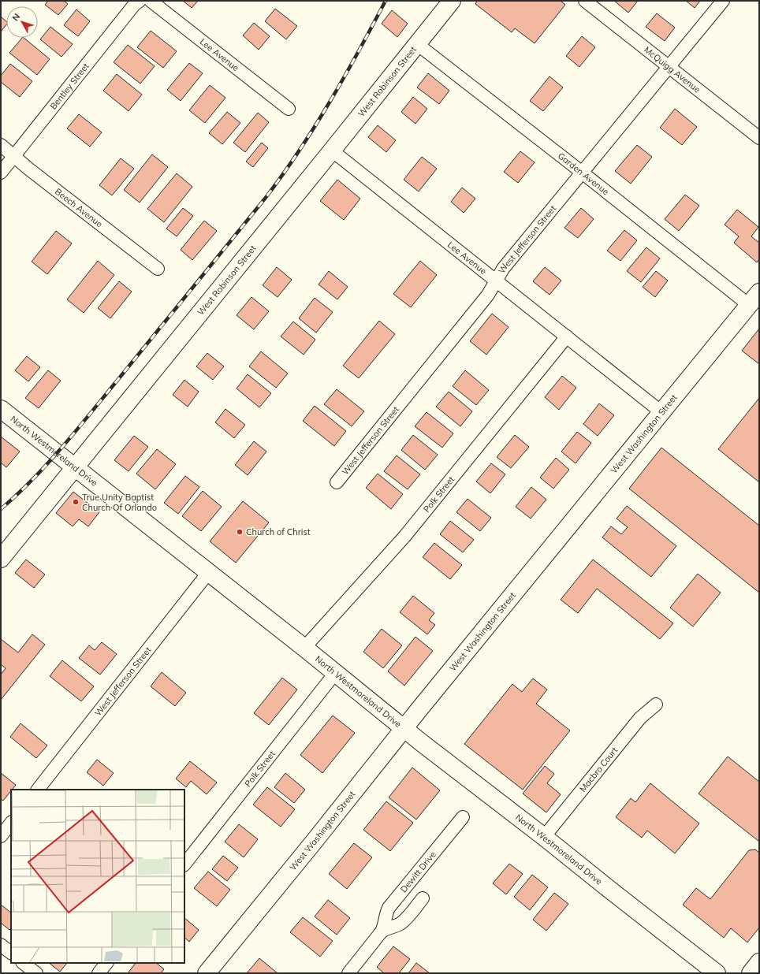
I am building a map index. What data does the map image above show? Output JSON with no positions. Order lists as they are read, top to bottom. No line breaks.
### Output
{"streets":{"street":["Lee Avenue","McQuigg Avenue","West Robinson Street","Bentley Street","Garden Avenue","Beech Avenue","West Jefferson Street","West Washington Street","North Westmoreland Drive","Polk Street","Macbro Court","Dewitt Drive"]},"crossings":[["Lee Avenue","West Robinson Street"],["Lee Avenue","West Jefferson Street"],["Lee Avenue","West Washington Street"],["Lee Avenue","Polk Street"],["McQuigg Avenue","West Jefferson Street"],["West Robinson Street","Garden Avenue"],["West Robinson Street","North Westmoreland Drive"],["Bentley Street","Beech Avenue"],["Garden Avenue","West Jefferson Street"],["Garden Avenue","West Washington Street"],["West Jefferson Street","North Westmoreland Drive"],["West Washington Street","North Westmoreland Drive"],["North Westmoreland Drive","Polk Street"],["North Westmoreland Drive","Macbro Court"]],"places":["True Unity Baptist Church Of Orlando","Church of Christ"],"north":"top left"}
